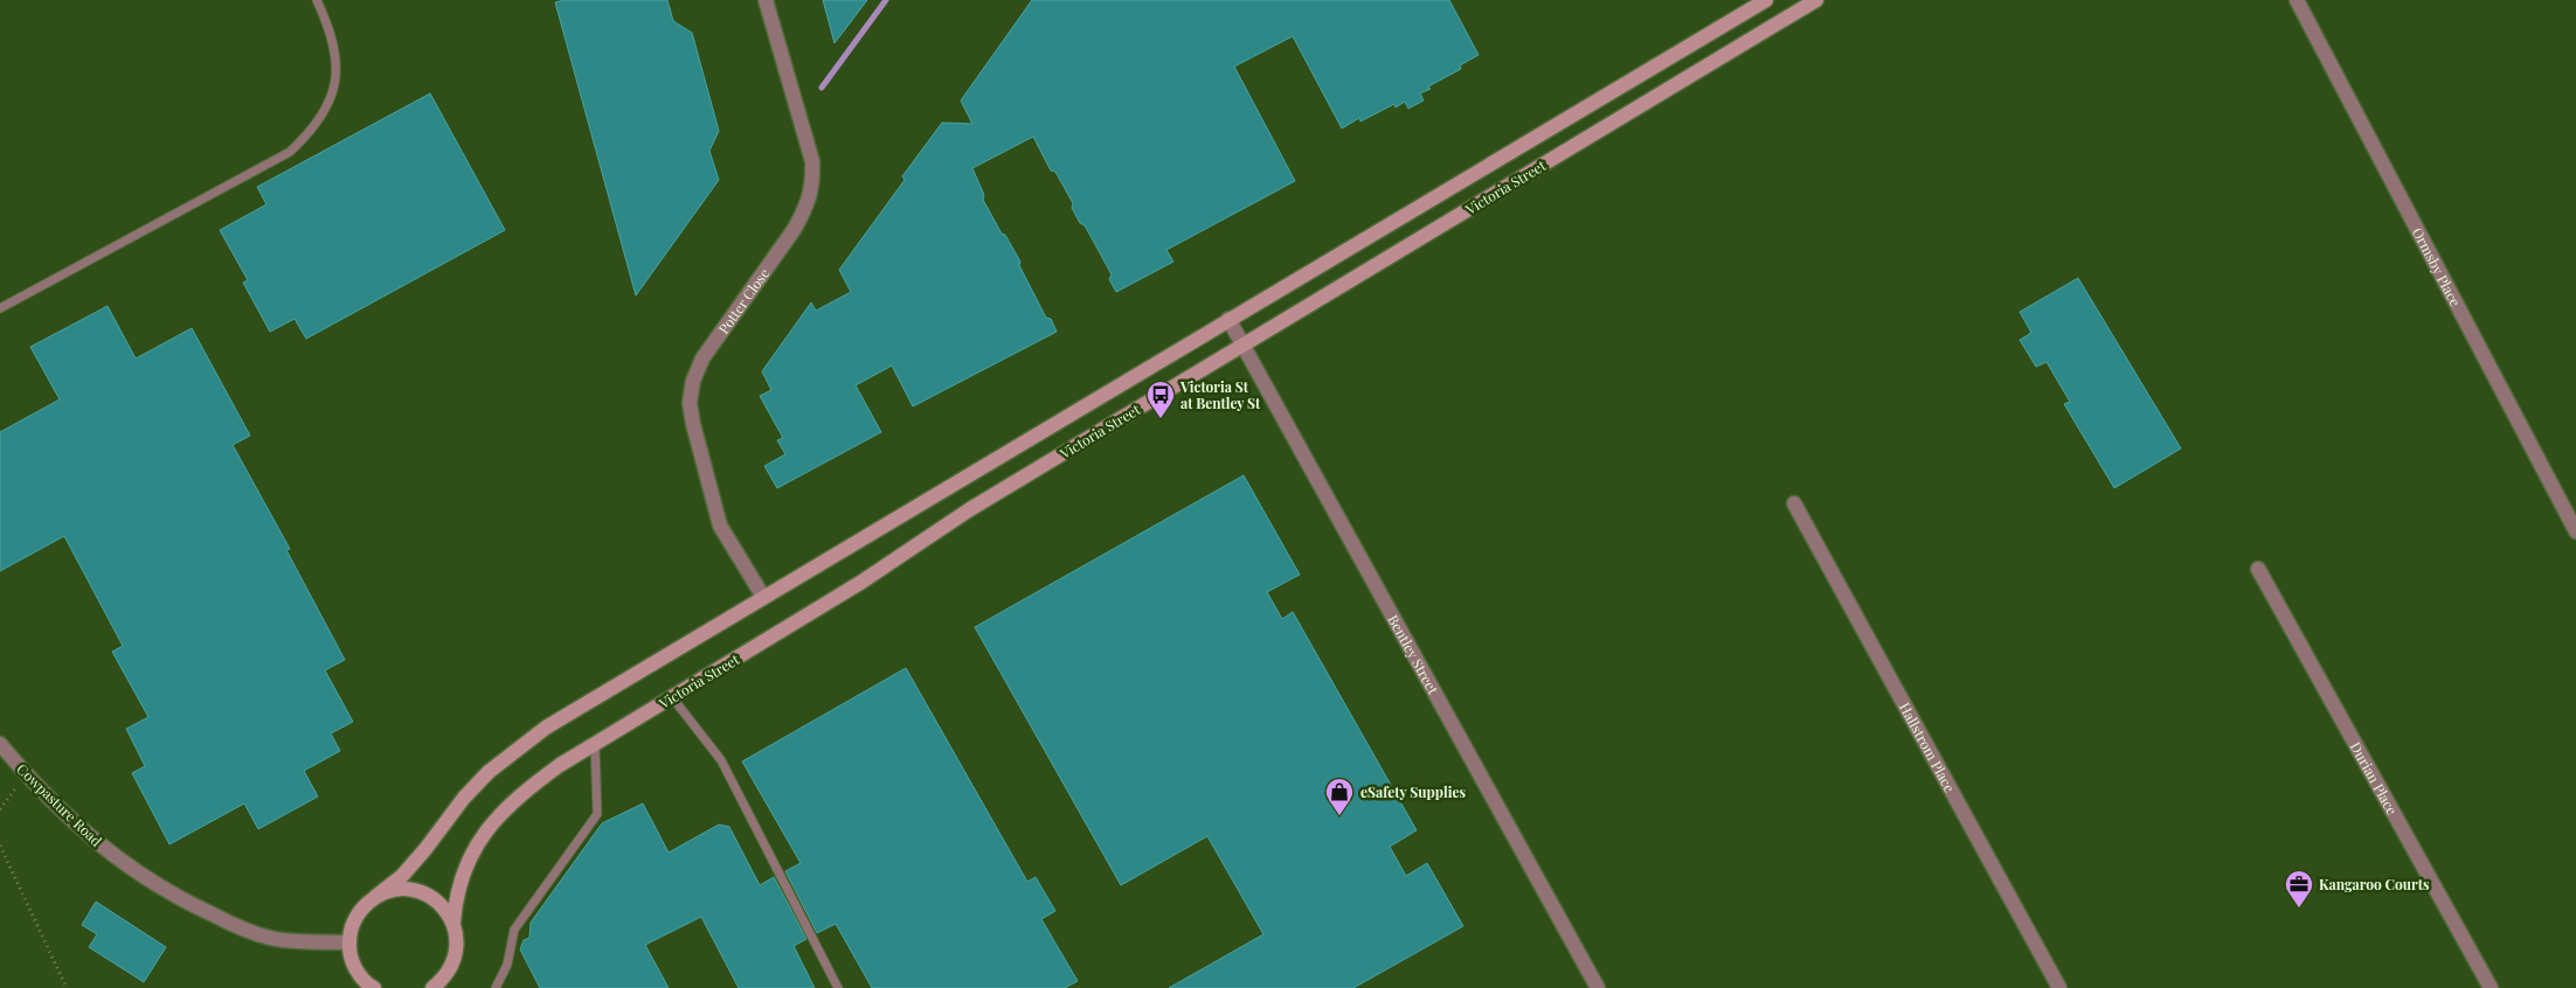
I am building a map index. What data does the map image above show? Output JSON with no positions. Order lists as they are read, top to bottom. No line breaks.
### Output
{"streets":{"main road":["Victoria Street"],"street":["Ormsby Place","Potter Close","Bentley Street","Hallstrom Place","Durian Place","Cowpasture Road"]},"crossings":[["Victoria Street","Potter Close"],["Victoria Street","Bentley Street"],["Victoria Street","Cowpasture Road"]],"places":{"bus stop":["Victoria St at Bentley St"],"shop":["eSafety Supplies"],"office":["Kangaroo Courts"]}}
